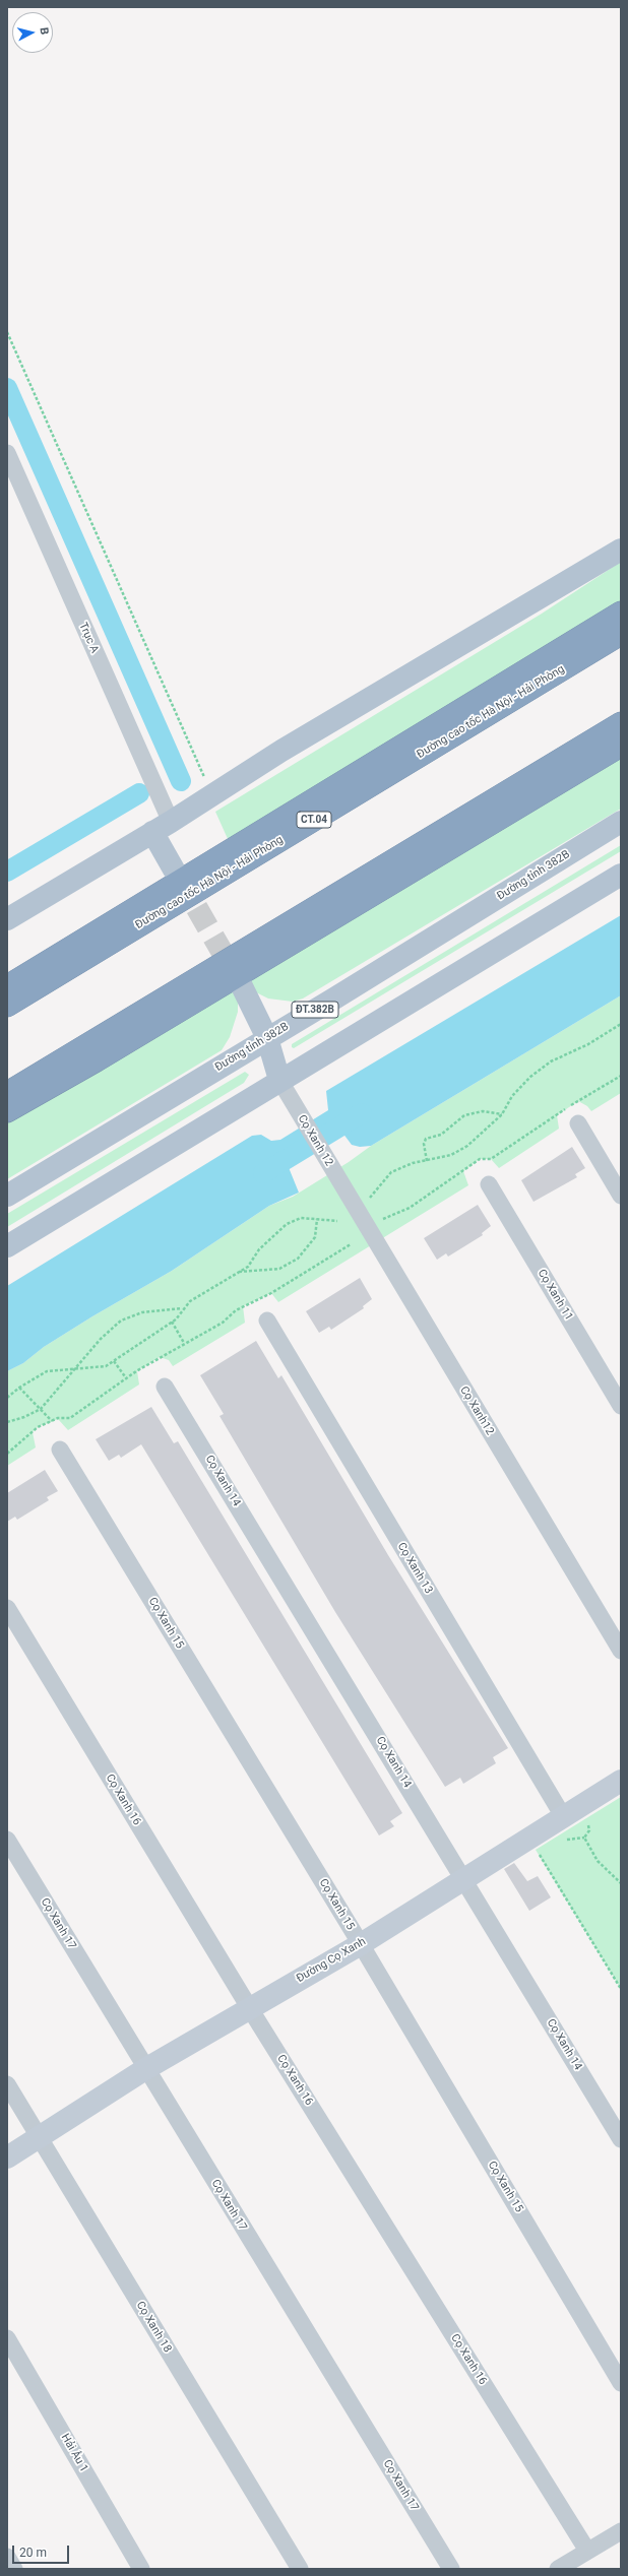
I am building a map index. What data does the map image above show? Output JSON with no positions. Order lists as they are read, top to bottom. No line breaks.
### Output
{"streets":{"highway":["Đường cao tốc Hà Nội - Hải Phòng","CT.04"],"main road":["Đường tỉnh 382B","ĐT.382B"],"street":["Trục A","Cọ Xanh 12","Cọ Xanh 11","Cọ Xanh12","Cọ Xanh 14","Cọ Xanh 13","Cọ Xanh 15","Cọ Xanh 16","Cọ Xanh 17","Đường Cọ Xanh","Cọ Xanh 18","Hải Âu 1"]},"crossings":[["Cọ Xanh 12","Cọ Xanh12"],["Cọ Xanh 14","Đường Cọ Xanh"],["Cọ Xanh 13","Đường Cọ Xanh"],["Cọ Xanh 15","Đường Cọ Xanh"],["Cọ Xanh 16","Đường Cọ Xanh"],["Cọ Xanh 17","Đường Cọ Xanh"],["Đường Cọ Xanh","Cọ Xanh 18"]],"scale_bar":"20 m","north":"right"}
